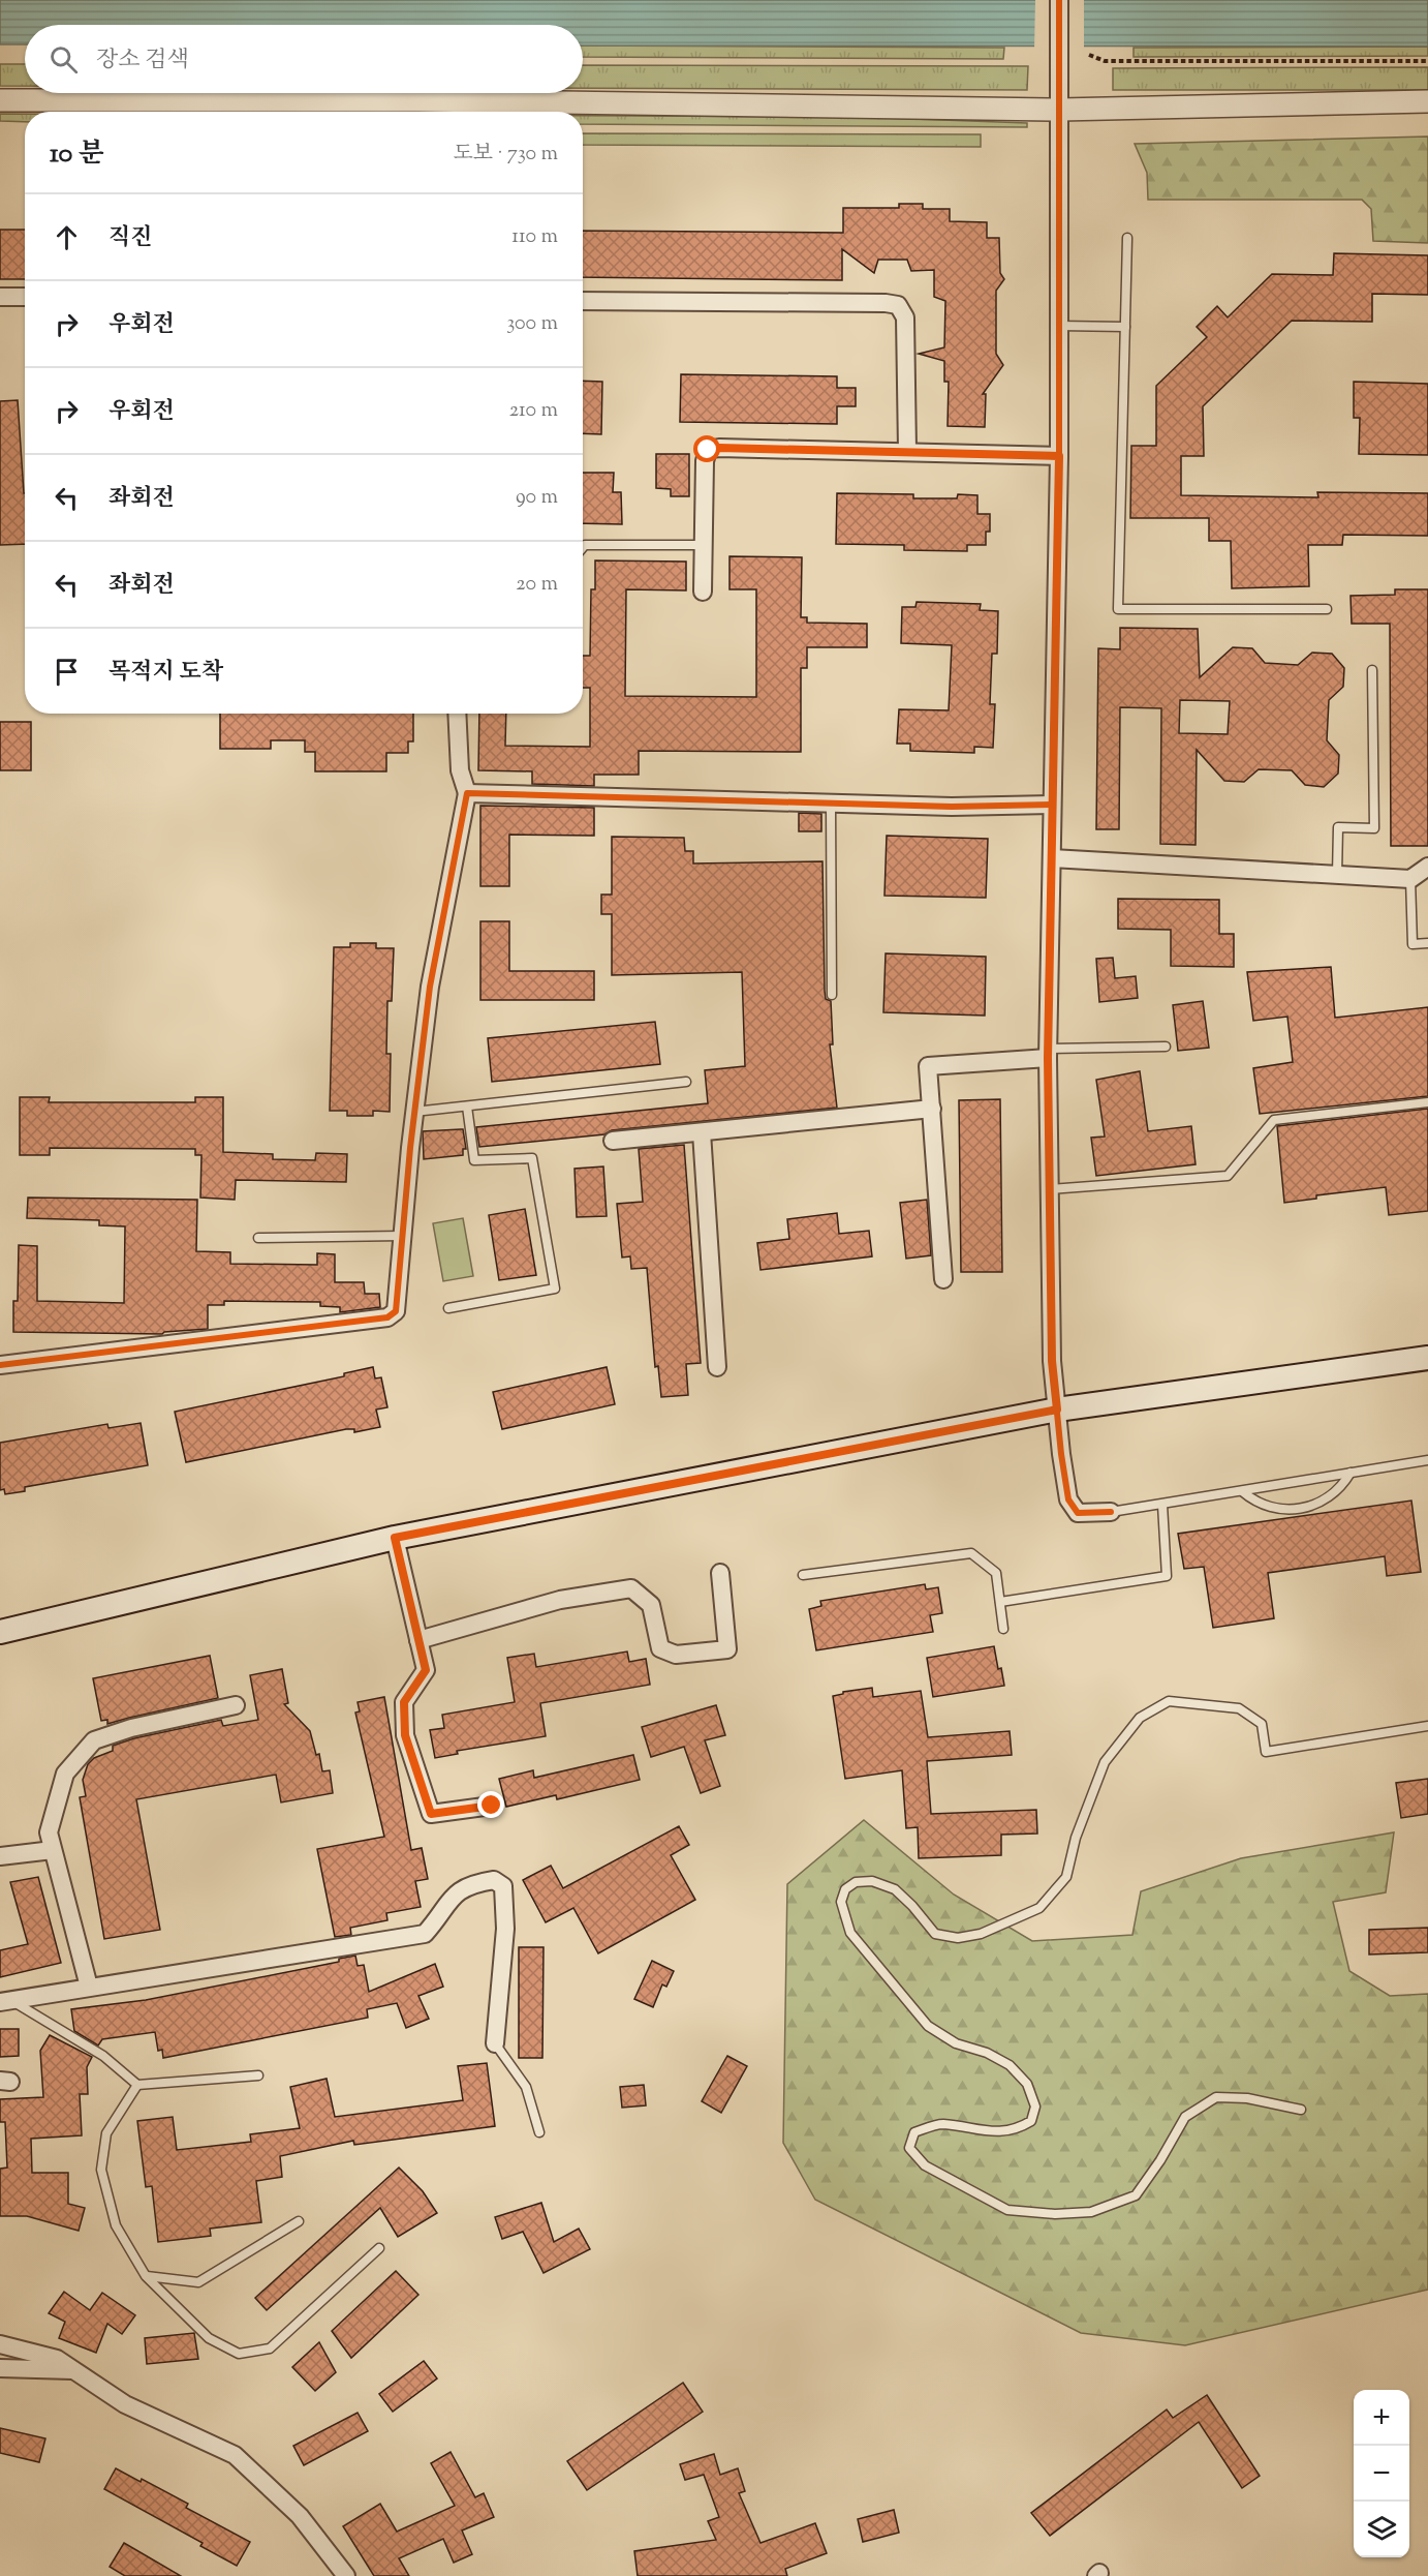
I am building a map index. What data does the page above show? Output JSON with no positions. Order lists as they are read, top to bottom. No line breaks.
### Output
{"page":{"search":"장소 검색","heading":["10 분","도보 · 730 m"],"list":[["직진","110 m"],["우회전","300 m"],["우회전","210 m"],["좌회전","90 m"],["좌회전","20 m"],"목적지 도착"],"map_buttons":["+","−"]}}
